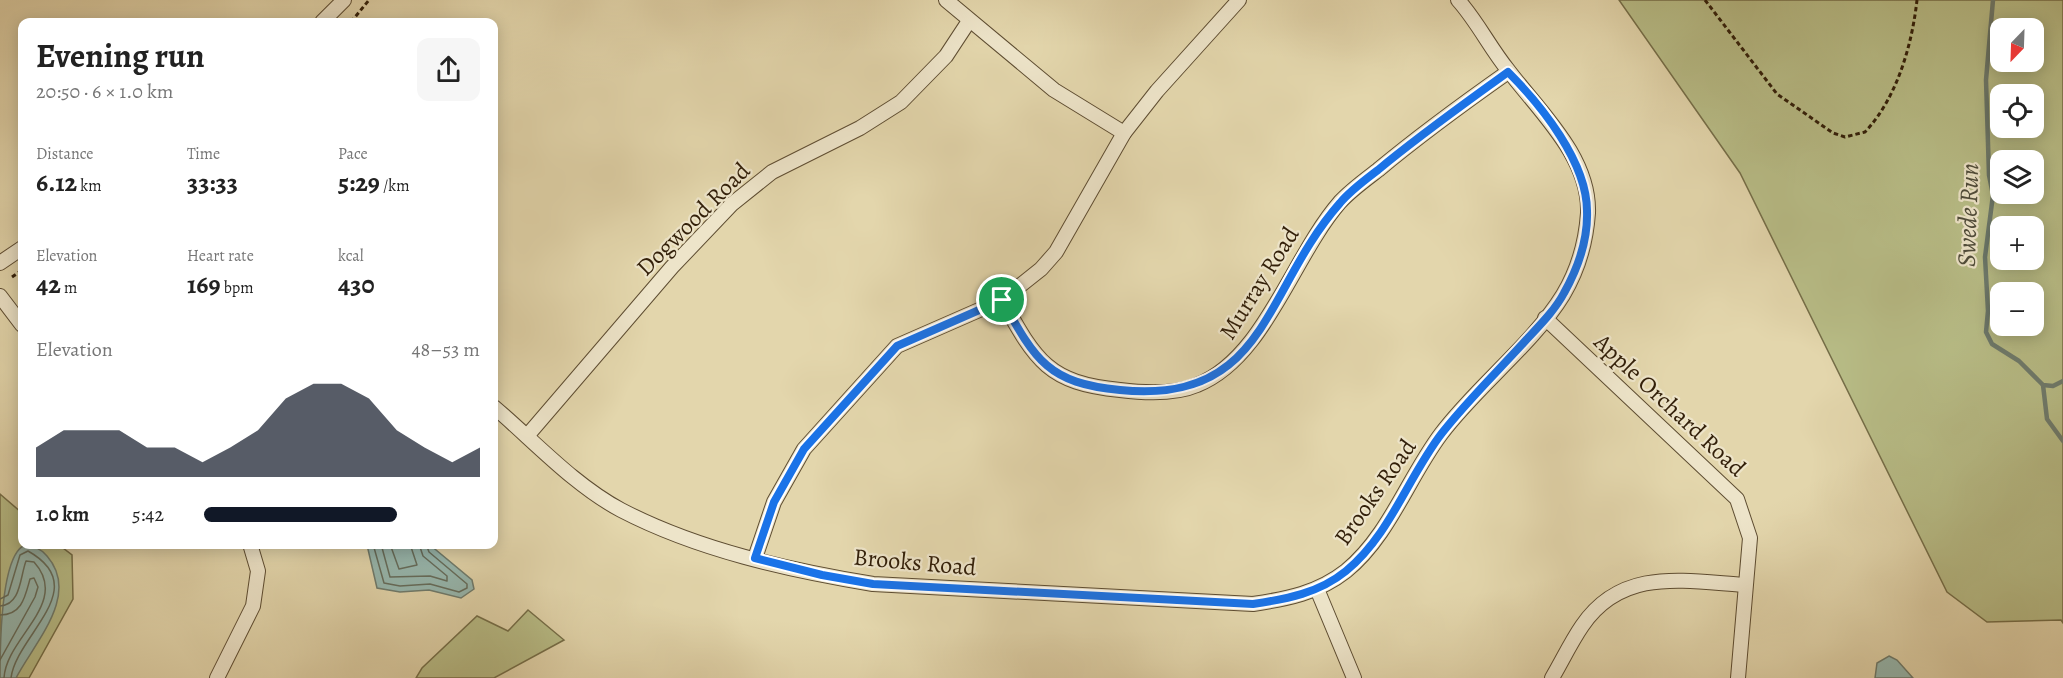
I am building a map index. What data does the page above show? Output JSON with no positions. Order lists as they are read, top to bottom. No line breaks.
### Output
{"streets":{"street":["Dogwood Road","Murray Road","Apple Orchard Road","Brooks Road"]},"crossings":[["Dogwood Road","Brooks Road"],["Murray Road","Brooks Road"],["Apple Orchard Road","Brooks Road"]],"water":["Swede Run"],"north":"bottom left","page":{"map_buttons":["+","−"],"heading":["Evening run","20:50 · 6 × 1.0 km"],"stats":[["Distance","6.12 km"],["Time","33:33"],["Pace","5:29 /km"],["Elevation","42 m"],["Heart rate","169 bpm"],["kcal","430"]],"chart":["Elevation","48–53 m"],"list":[{"name":"1.0 km","note":"5:42"}]}}
